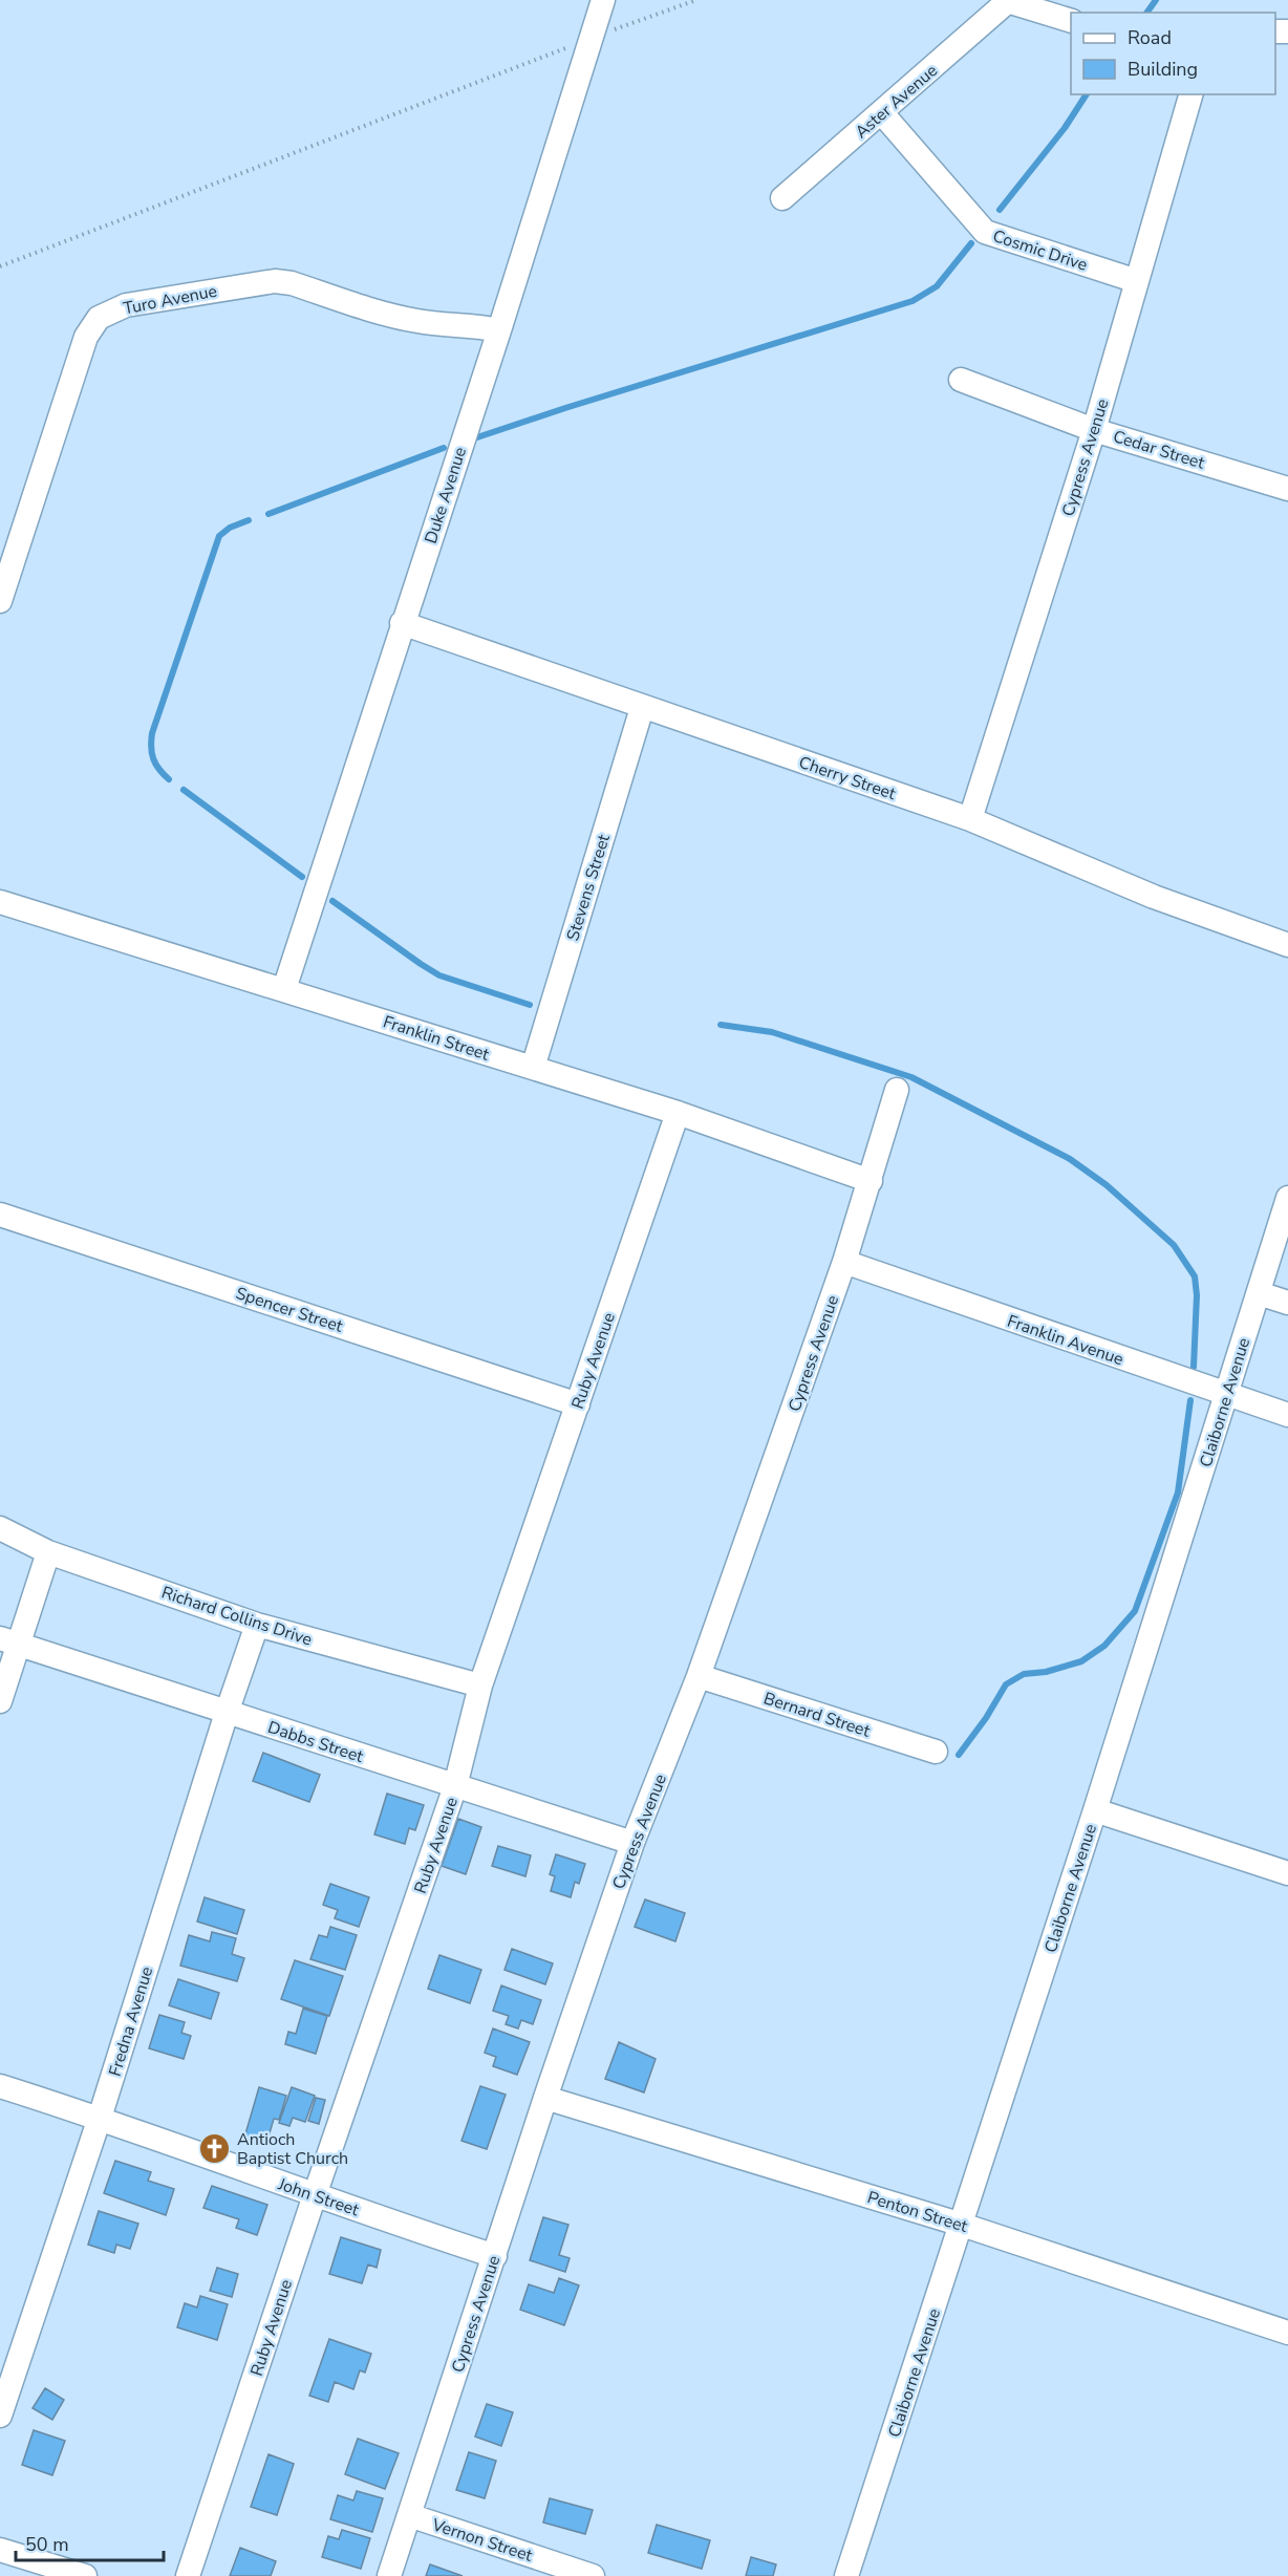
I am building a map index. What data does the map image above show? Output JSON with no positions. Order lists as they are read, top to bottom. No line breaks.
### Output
{"streets":{"street":["Aster Avenue","Cosmic Drive","Turo Avenue","Cedar Street","Cypress Avenue","Duke Avenue","Cherry Street","Stevens Street","Franklin Street","Spencer Street","Franklin Avenue","Ruby Avenue","Claiborne Avenue","Richard Collins Drive","Bernard Street","Dabbs Street","Fredna Avenue","John Street","Penton Street","Vernon Street"]},"crossings":[["Aster Avenue","Cosmic Drive"],["Cosmic Drive","Cypress Avenue"],["Turo Avenue","Duke Avenue"],["Cedar Street","Cypress Avenue"],["Cypress Avenue","Cherry Street"],["Cypress Avenue","Franklin Street"],["Cypress Avenue","Franklin Avenue"],["Cypress Avenue","Bernard Street"],["Cypress Avenue","Dabbs Street"],["Cypress Avenue","John Street"],["Cypress Avenue","Penton Street"],["Cypress Avenue","Vernon Street"],["Duke Avenue","Cherry Street"],["Duke Avenue","Franklin Street"],["Cherry Street","Stevens Street"],["Stevens Street","Franklin Street"],["Franklin Street","Ruby Avenue"],["Spencer Street","Ruby Avenue"],["Franklin Avenue","Claiborne Avenue"],["Ruby Avenue","Richard Collins Drive"],["Ruby Avenue","Dabbs Street"],["Ruby Avenue","John Street"],["Claiborne Avenue","Penton Street"],["Richard Collins Drive","Fredna Avenue"],["Dabbs Street","Fredna Avenue"],["Fredna Avenue","John Street"]],"places":{"church":["Antioch Baptist Church"]},"legend":["Road","Building"],"scale_bar":"50 m"}
